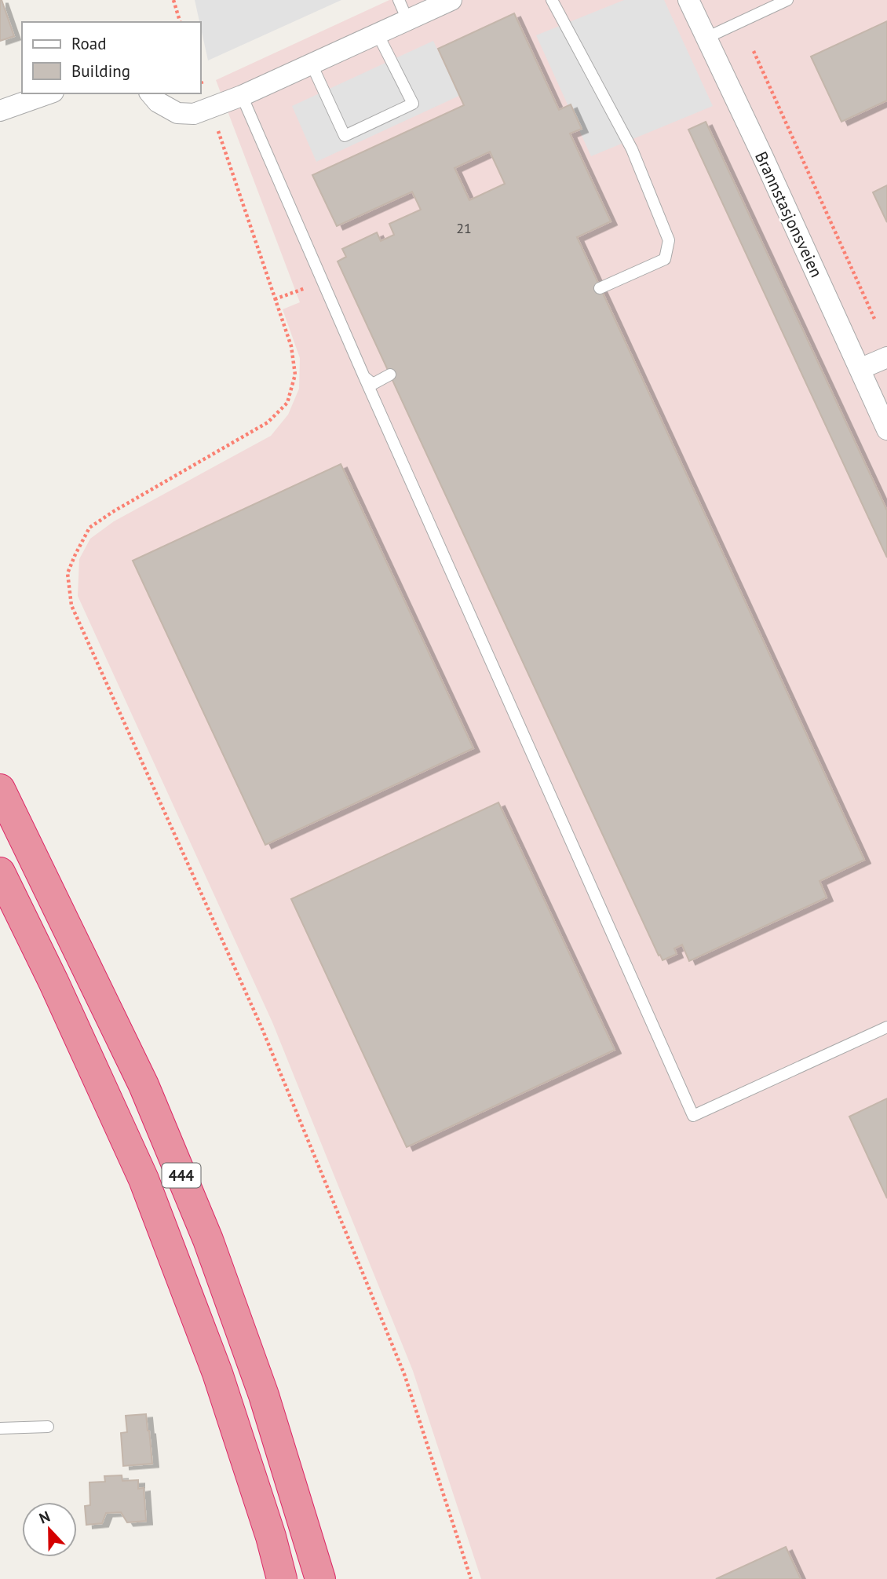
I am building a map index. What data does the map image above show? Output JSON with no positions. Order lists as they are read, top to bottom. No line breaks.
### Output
{"streets":{"highway":["444"],"street":["Brannstasjonsveien"]},"house_numbers":["21"],"legend":["Road","Building"],"north":"top"}
